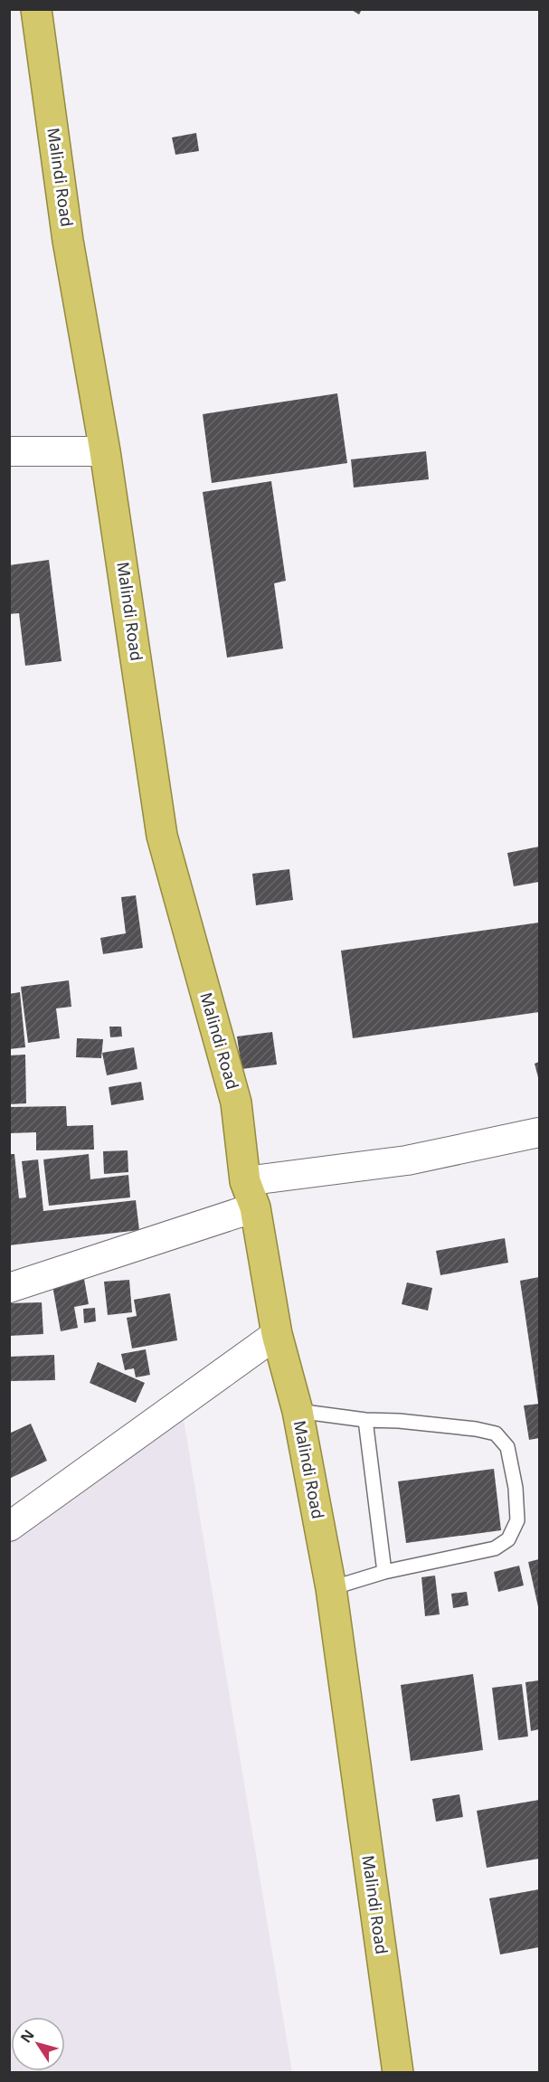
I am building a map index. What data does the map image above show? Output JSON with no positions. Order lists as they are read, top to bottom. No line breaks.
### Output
{"streets":{"highway":["Malindi Road"]},"north":"top left"}
